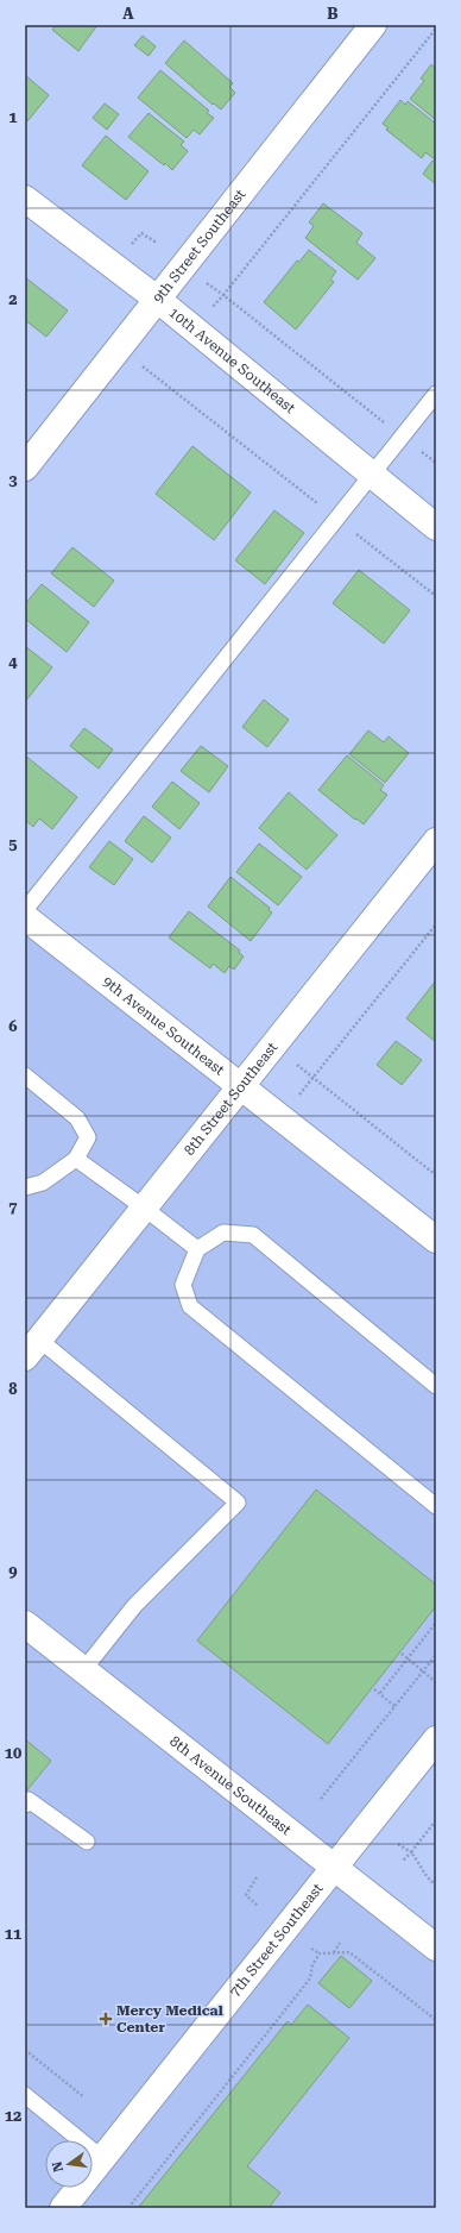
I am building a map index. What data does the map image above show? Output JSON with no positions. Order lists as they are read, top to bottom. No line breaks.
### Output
{"streets":{"main road":["9th Street Southeast","10th Avenue Southeast","9th Avenue Southeast","8th Street Southeast","8th Avenue Southeast","7th Street Southeast"]},"crossings":[["9th Street Southeast","10th Avenue Southeast"],["9th Avenue Southeast","8th Street Southeast"],["8th Avenue Southeast","7th Street Southeast"]],"places":{"health":["Mercy Medical Center"]},"north":"left","grid":{"columns":["A","B"],"rows":["1","2","3","4","5","6","7","8","9","10","11","12"]}}
